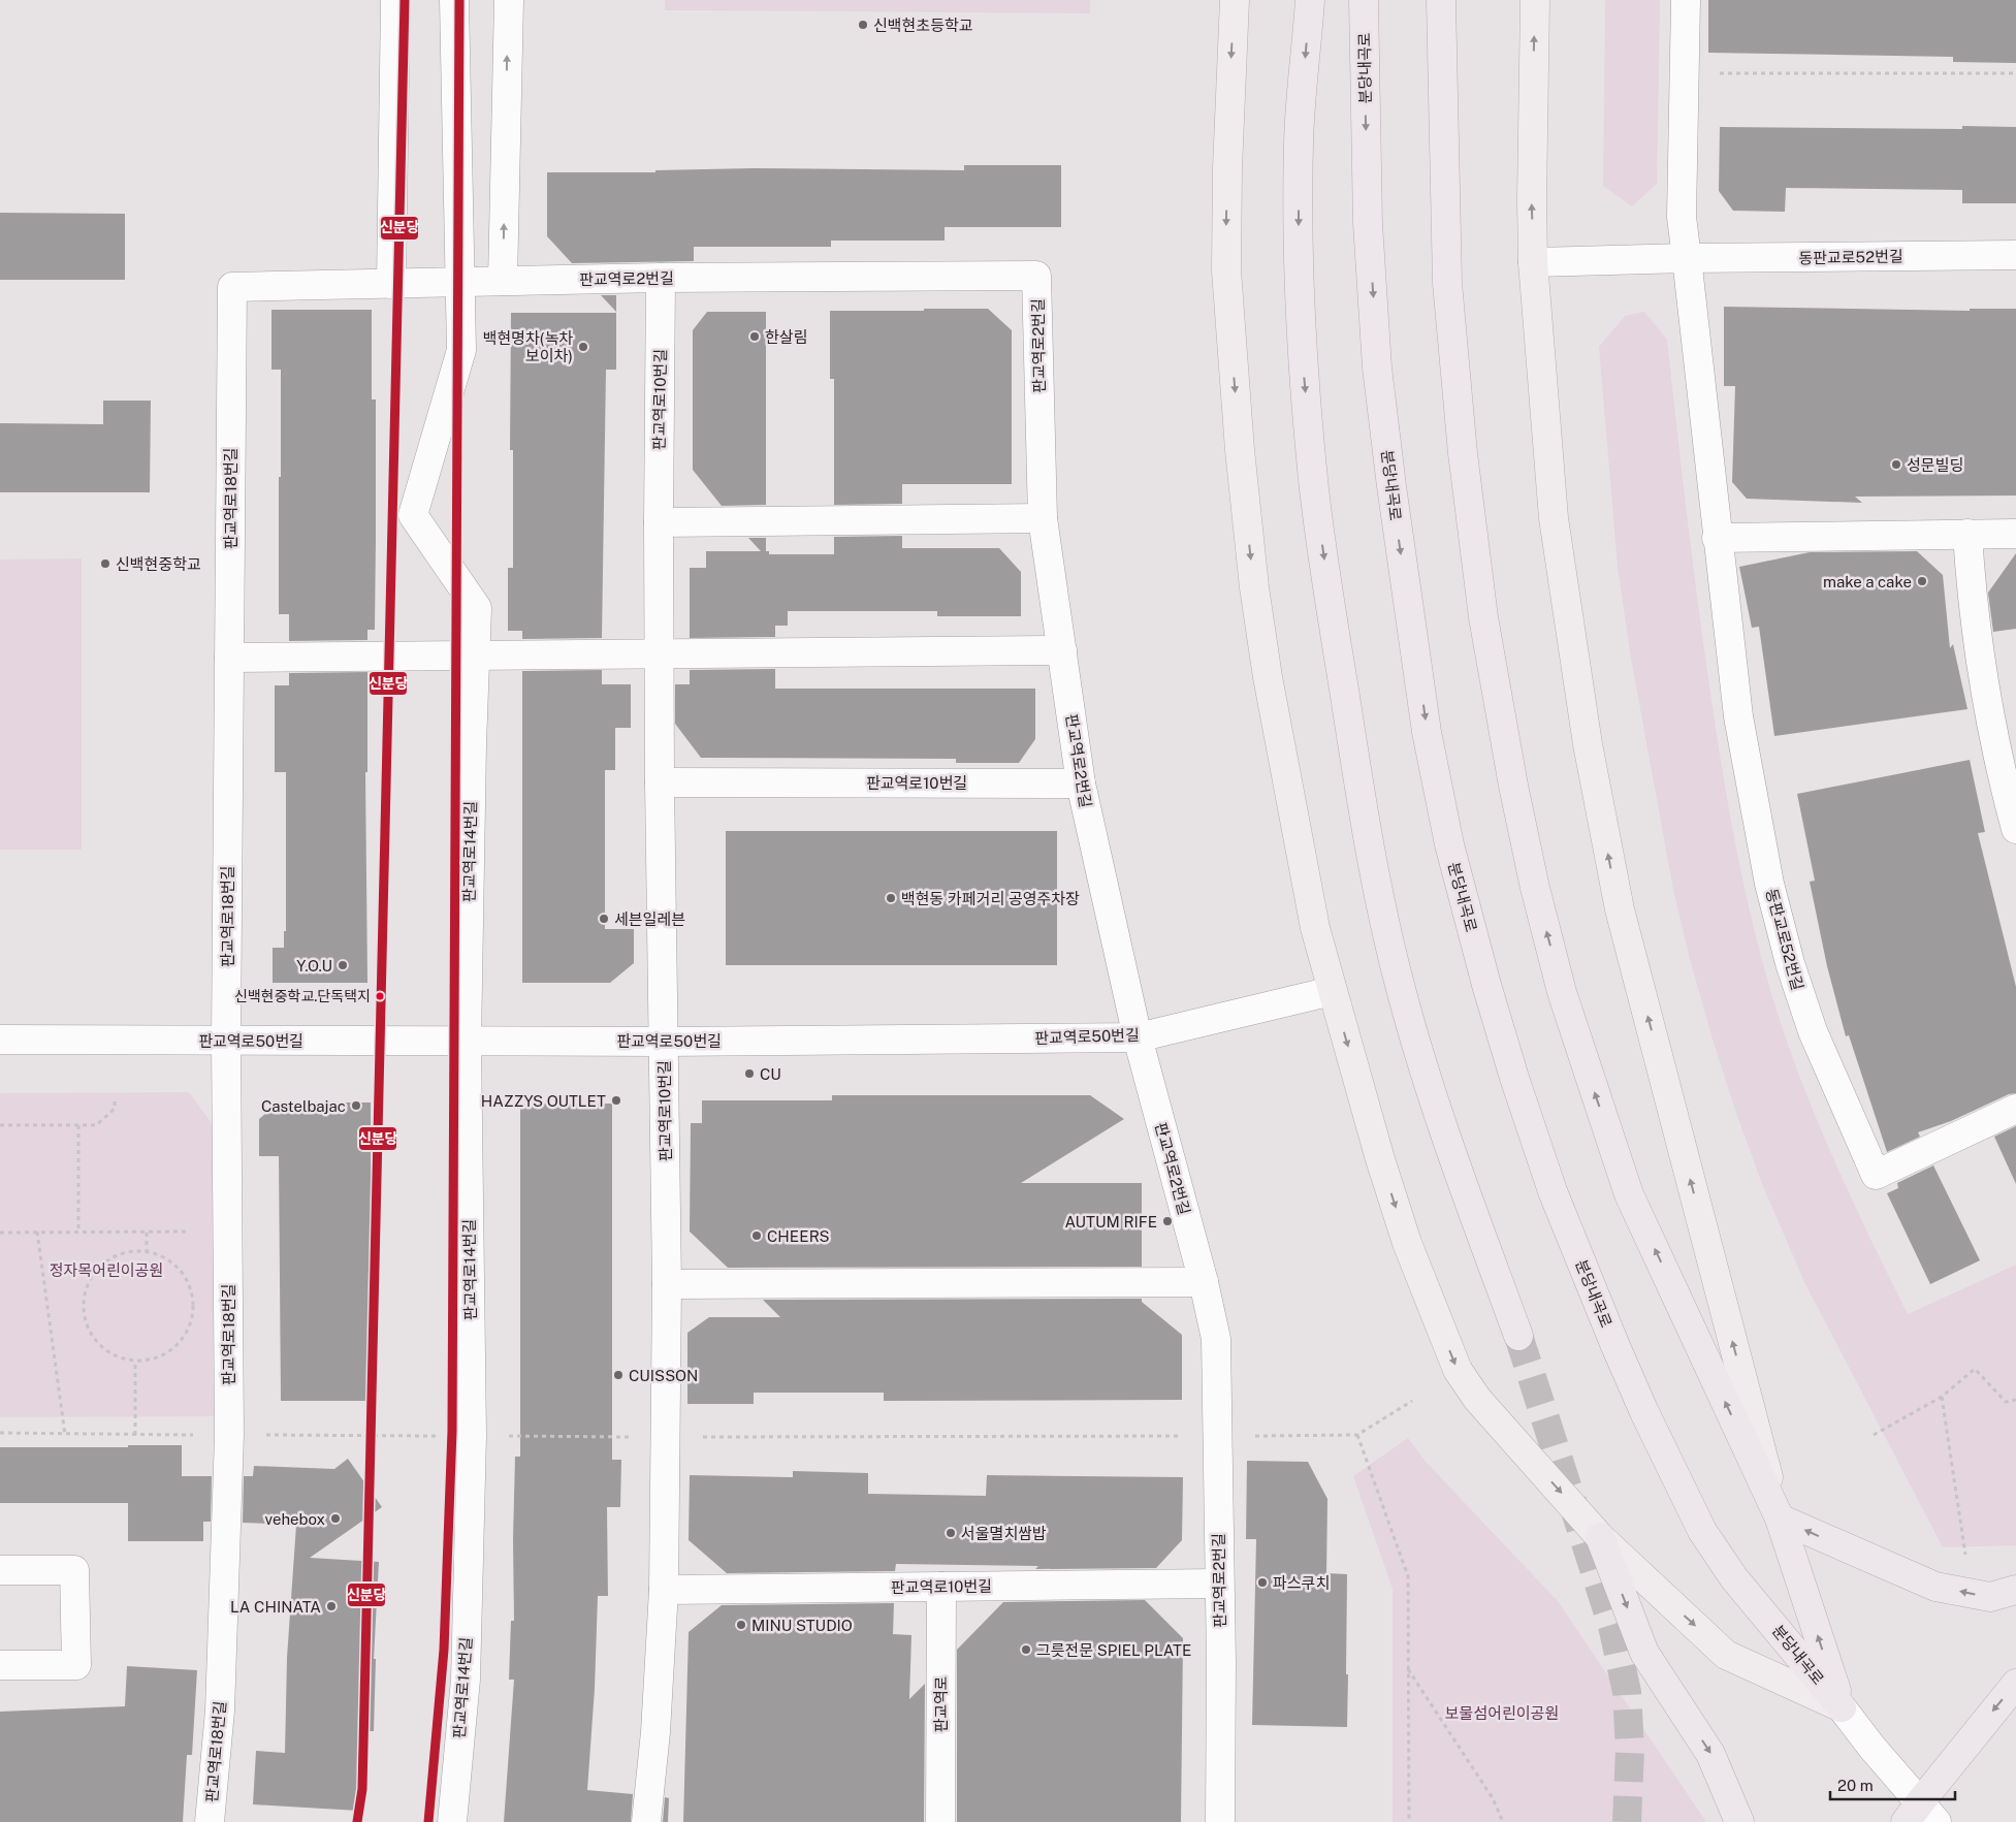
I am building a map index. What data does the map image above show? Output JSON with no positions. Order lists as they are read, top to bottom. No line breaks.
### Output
{"streets":{"highway":["분당내곡로"],"street":["동판교로52번길","판교역로2번길","판교역로10번길","판교역로18번길","판교역로14번길","판교역로50번길","판교역로"]},"crossings":[["판교역로2번길","판교역로10번길"],["판교역로2번길","판교역로18번길"],["판교역로2번길","판교역로14번길"],["판교역로2번길","판교역로50번길"],["판교역로10번길","판교역로50번길"],["판교역로10번길","판교역로"],["판교역로18번길","판교역로14번길"],["판교역로18번길","판교역로50번길"],["판교역로14번길","판교역로50번길"]],"parks":["정자목어린이공원","보물섬어린이공원"],"places":["신백현초등학교","한살림","백현명차(녹차 보이차)","성문빌딩","신백현중학교","make a cake","백현동 카페거리 공영주차장","세븐일레븐","Y.O.U","신백현중학교.단독택지","CU","HAZZYS OUTLET","Castelbajac","AUTUM RIFE","CHEERS","CUISSON","vehebox","서울멸치쌈밥","파스쿠치","LA CHINATA","MINU STUDIO","그릇전문 SPIEL PLATE"],"lines":["transit line 신분당"],"scale_bar":"20 m"}
